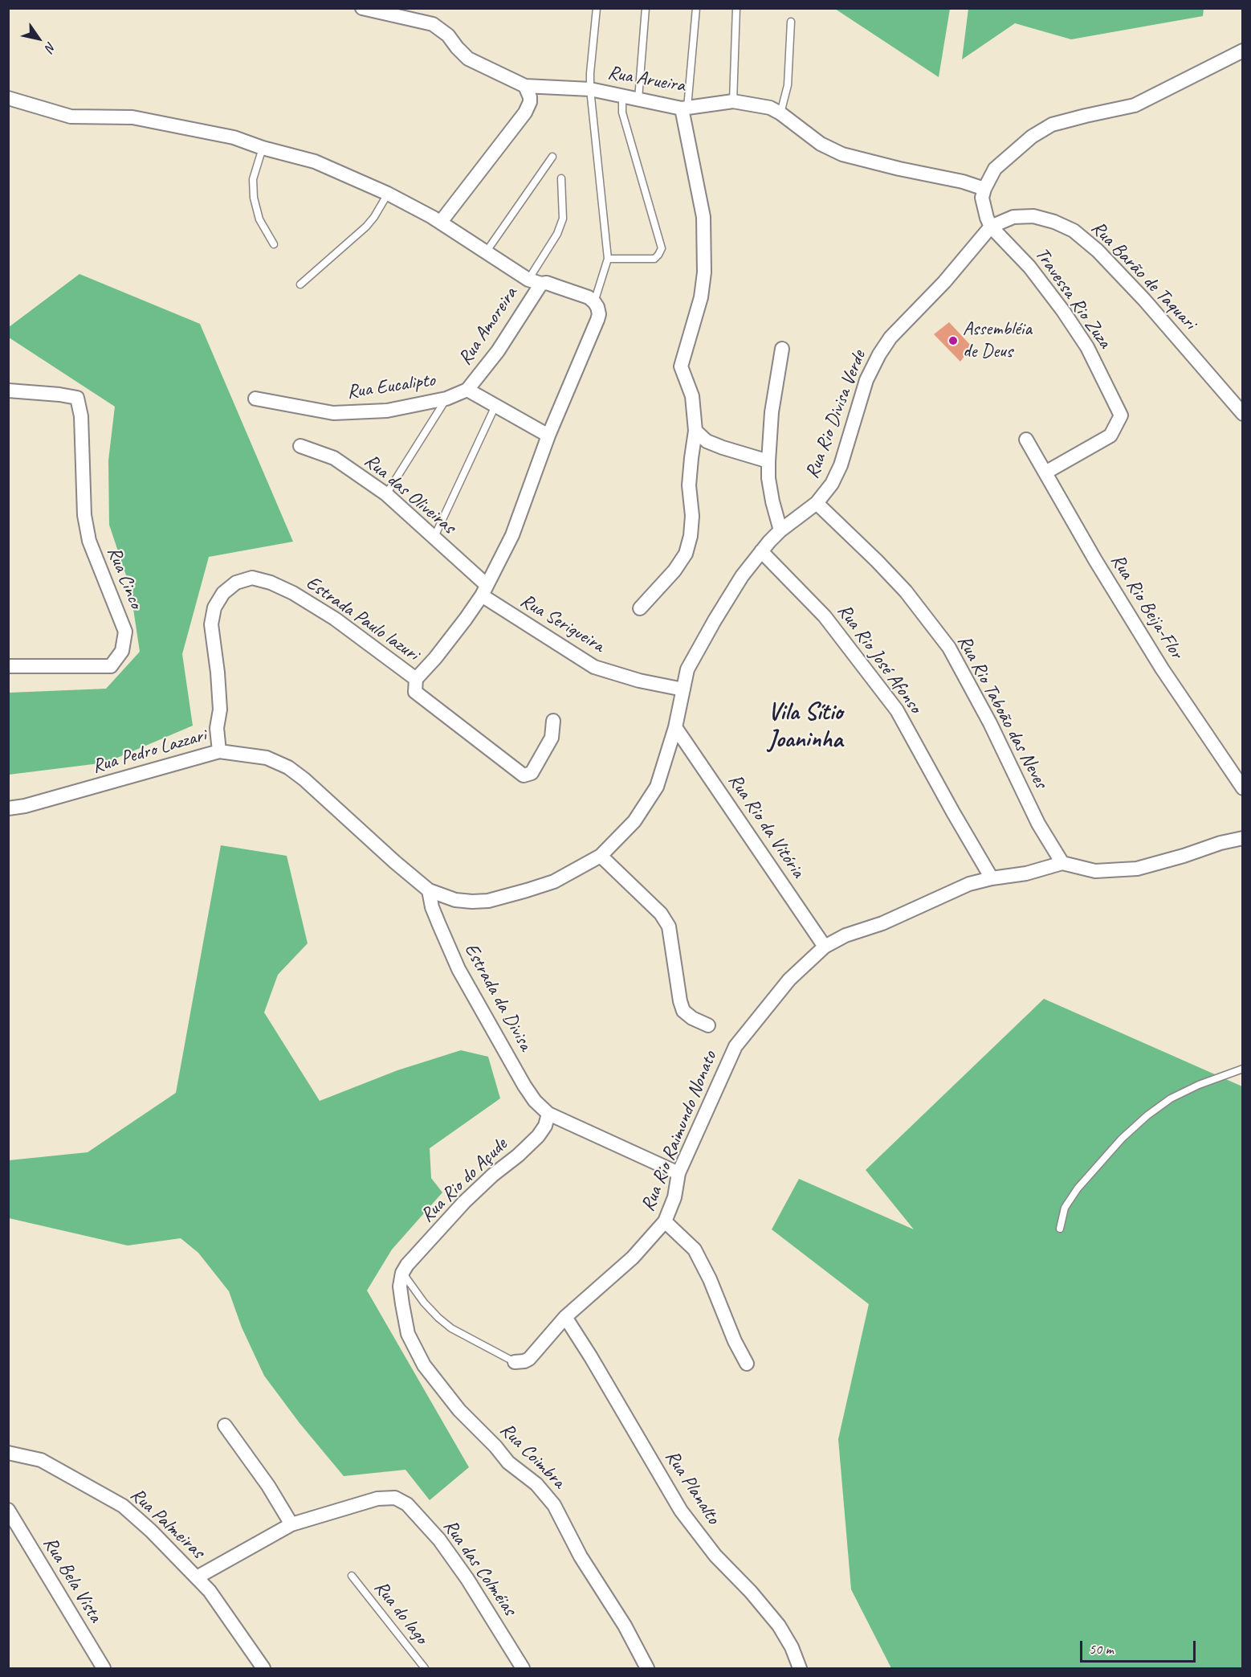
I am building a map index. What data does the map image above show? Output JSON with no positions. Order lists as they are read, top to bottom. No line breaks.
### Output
{"streets":{"street":["Rua Arueira","Rua Barão de Taquari","Travessa Rio Zuza","Rua Amoreira","Rua Eucalipto","Rua Rio Divisa Verde","Rua das Oliveiras","Rua Cinco","Rua Rio Beija-Flor","Estrada Paulo lazuri","Rua Serigueira","Rua Rio José Afonso","Rua Rio Taboão das Neves","Rua Pedro Lazzari","Rua Rio da Vitória","Estrada da Divisa","Rua Rio Raimundo Nonato","Rua Rio do Açude","Rua Coimbra","Rua Planalto","Rua Palmeiras","Rua das Colméias","Rua Bela Vista"],"lane":["Rua do lago"]},"crossings":[["Rua Barão de Taquari","Travessa Rio Zuza"],["Rua Barão de Taquari","Rua Rio Divisa Verde"],["Travessa Rio Zuza","Rua Rio Divisa Verde"],["Travessa Rio Zuza","Rua Rio Beija-Flor"],["Rua Amoreira","Rua Eucalipto"],["Rua Rio Divisa Verde","Rua Serigueira"],["Rua Rio Divisa Verde","Rua Rio José Afonso"],["Rua Rio Divisa Verde","Rua Rio Taboão das Neves"],["Rua Rio Divisa Verde","Rua Pedro Lazzari"],["Rua Rio Divisa Verde","Rua Rio da Vitória"],["Rua Rio Divisa Verde","Estrada da Divisa"],["Rua das Oliveiras","Rua Serigueira"],["Estrada Paulo lazuri","Rua Pedro Lazzari"],["Rua Rio José Afonso","Rua Rio Raimundo Nonato"],["Rua Rio Taboão das Neves","Rua Rio Raimundo Nonato"],["Rua Pedro Lazzari","Estrada da Divisa"],["Rua Rio da Vitória","Rua Rio Raimundo Nonato"],["Estrada da Divisa","Rua Rio do Açude"],["Rua Rio Raimundo Nonato","Rua Planalto"],["Rua Rio do Açude","Rua Coimbra"]],"districts":["Vila Sítio Joaninha"],"places":["Assembléia de Deus"],"scale_bar":"50 m","north":"bottom right"}
